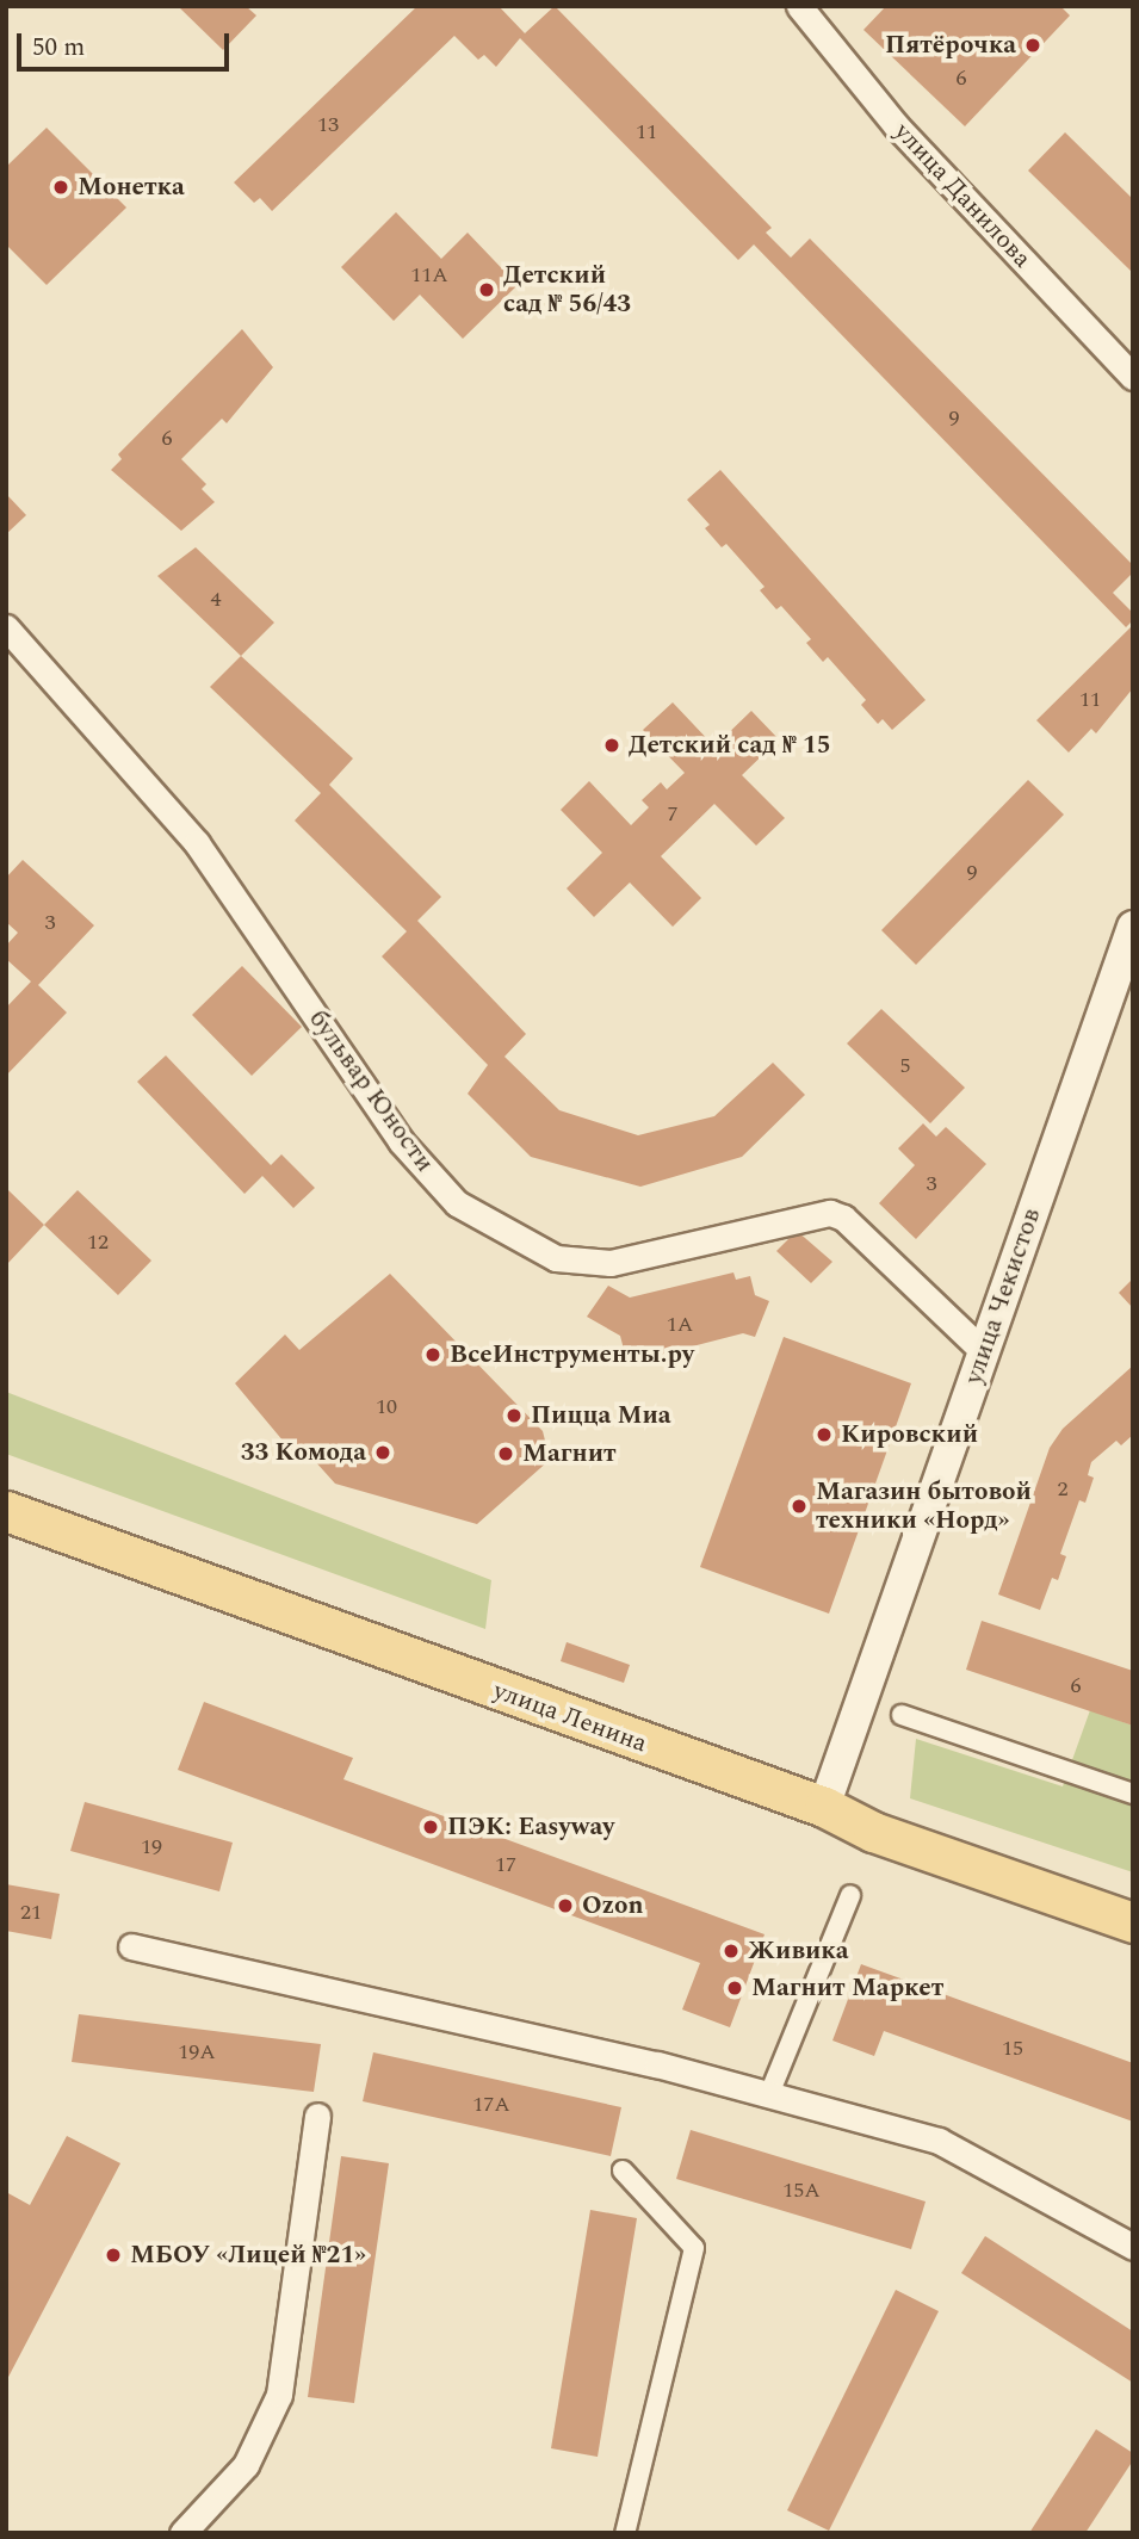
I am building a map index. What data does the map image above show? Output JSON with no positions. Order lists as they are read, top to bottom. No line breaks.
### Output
{"streets":{"main road":["улица Ленина"],"street":["улица Данилова","бульвар Юности","улица Чекистов"]},"crossings":[["бульвар Юности","улица Чекистов"],["улица Чекистов","улица Ленина"]],"places":["Пятёрочка","Монетка","Детский сад № 56/43","Детский сад № 15","ВсеИнструменты.ру","Пицца Миа","Кировский","33 Комода","Магнит","Магазин бытовой техники «Норд»","ПЭК: Easyway","Ozon","Живика","Магнит Маркет","МБОУ «Лицей №21»"],"house_numbers":["6","13","11","11А","9","6","4","11","7","9","3","5","3","12","1А","10","2","6","19","17","21","15","19А","17А","15А"],"scale_bar":"50 m"}
